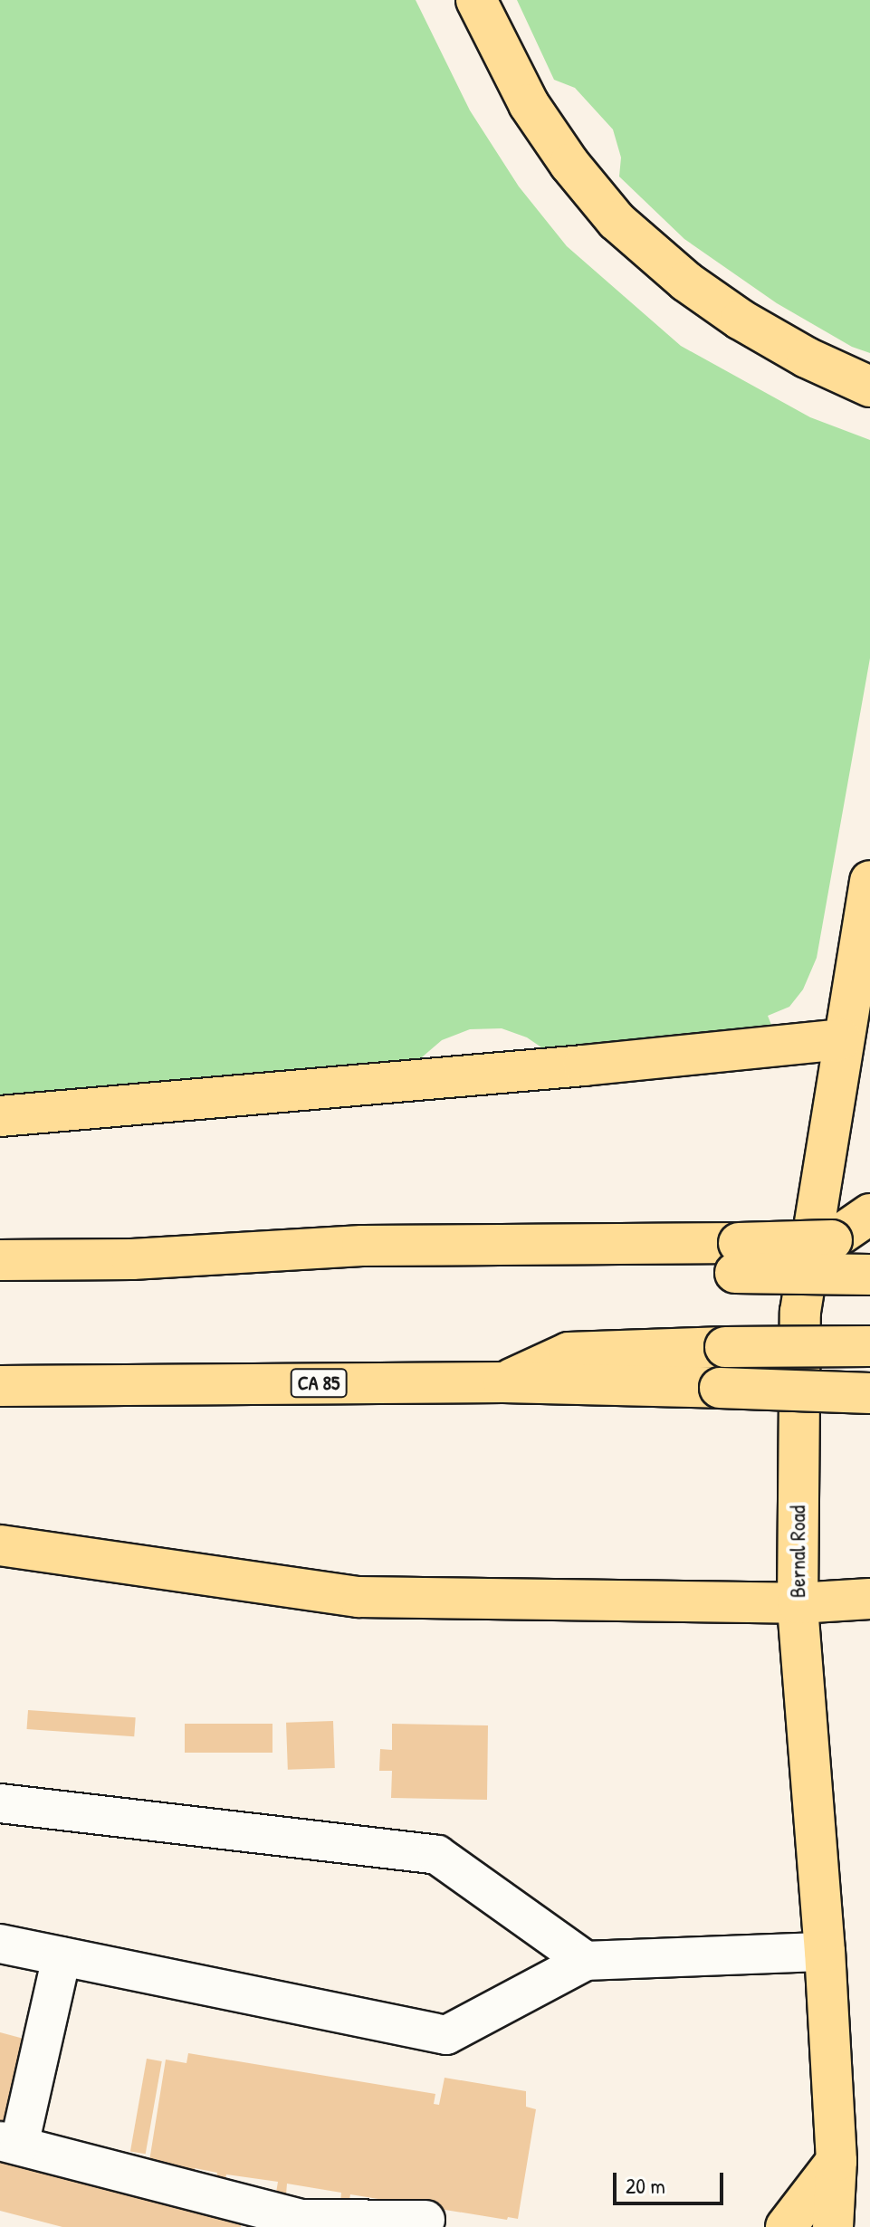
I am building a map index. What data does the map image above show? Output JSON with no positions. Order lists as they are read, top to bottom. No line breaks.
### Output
{"streets":{"main road":["CA 85","Bernal Road"]},"scale_bar":"20 m"}
